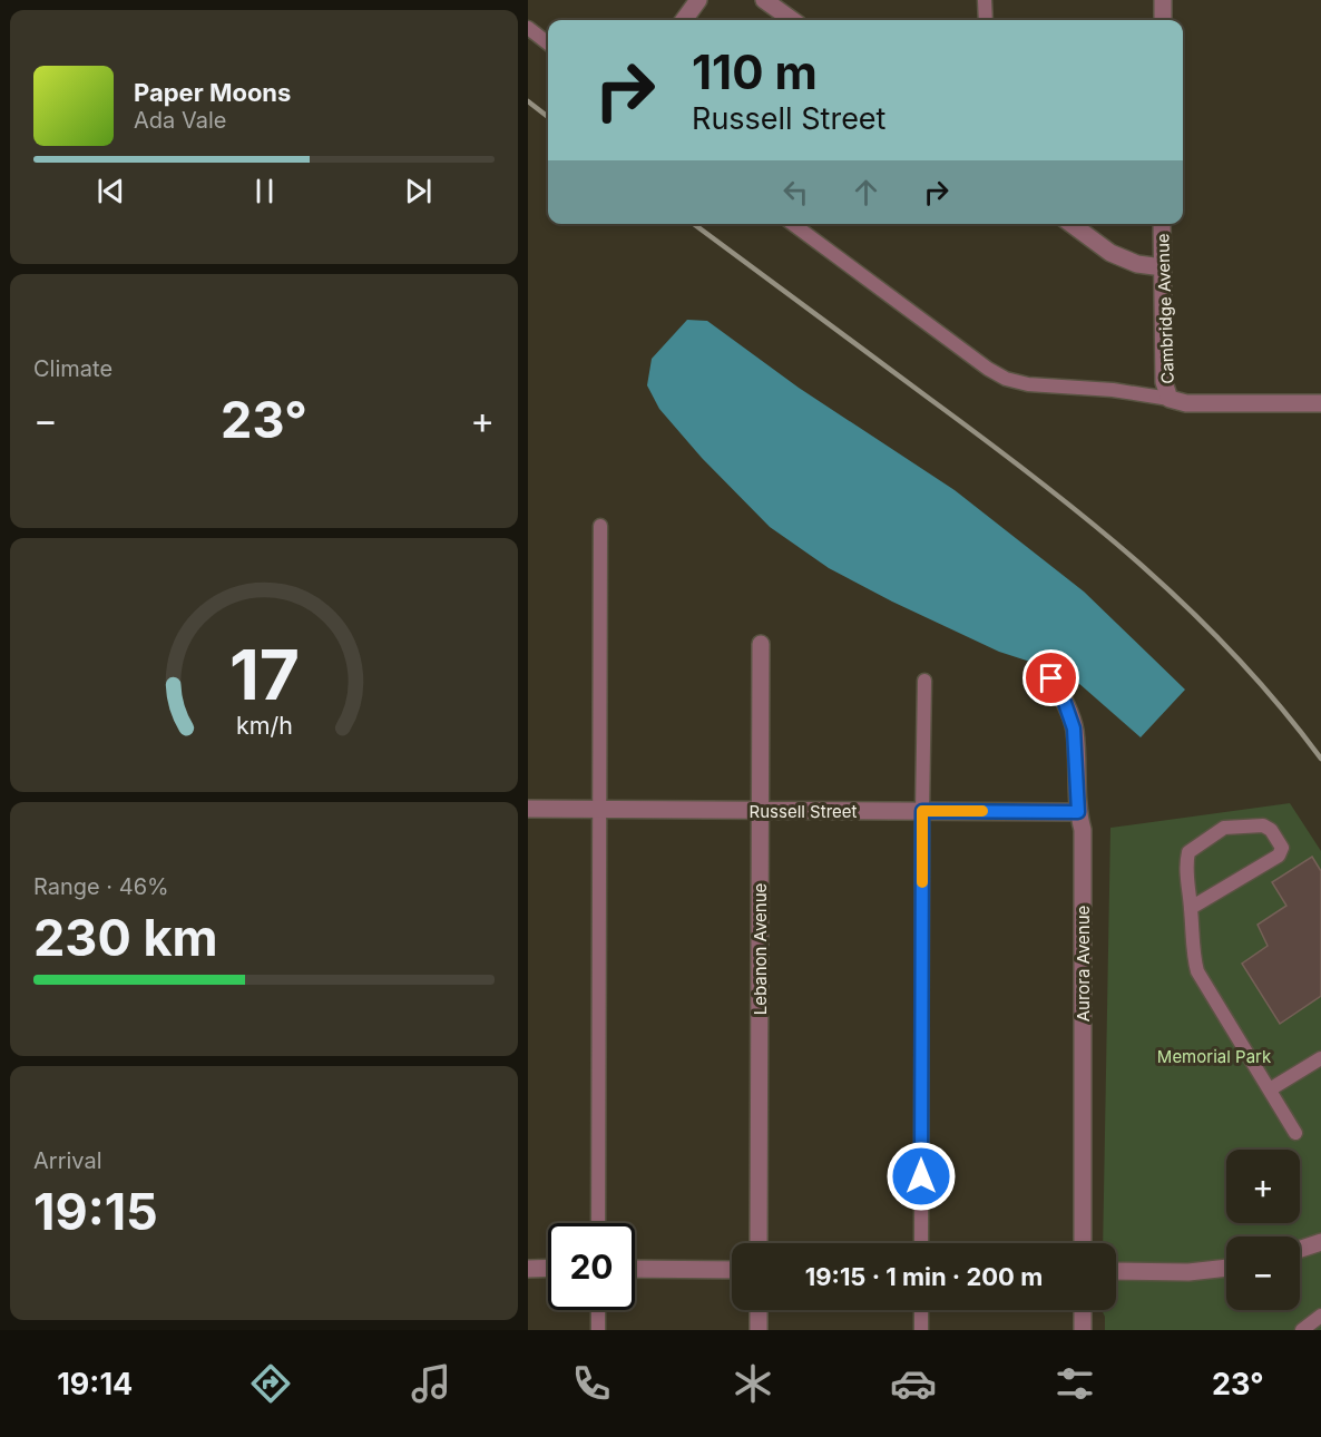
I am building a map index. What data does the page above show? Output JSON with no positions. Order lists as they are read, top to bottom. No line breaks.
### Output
{"streets":{"street":["Cambridge Avenue","Russell Street","Lebanon Avenue","Aurora Avenue"]},"crossings":[["Russell Street","Lebanon Avenue"],["Russell Street","Aurora Avenue"]],"parks":["Memorial Park"],"page":{"turn":["110 m","Russell Street"],"song":["Paper Moons","Ada Vale"],"tile":["Climate",["Range · 46%","230 km"],["Arrival","19:15"]],"heat":["−","23°","+"],"map_buttons":["+","−"],"limit":"20","trip":"19:15 · 1 min · 200 m","tabs":["19:14","23°"],"gauge":["17","km/h"]}}
